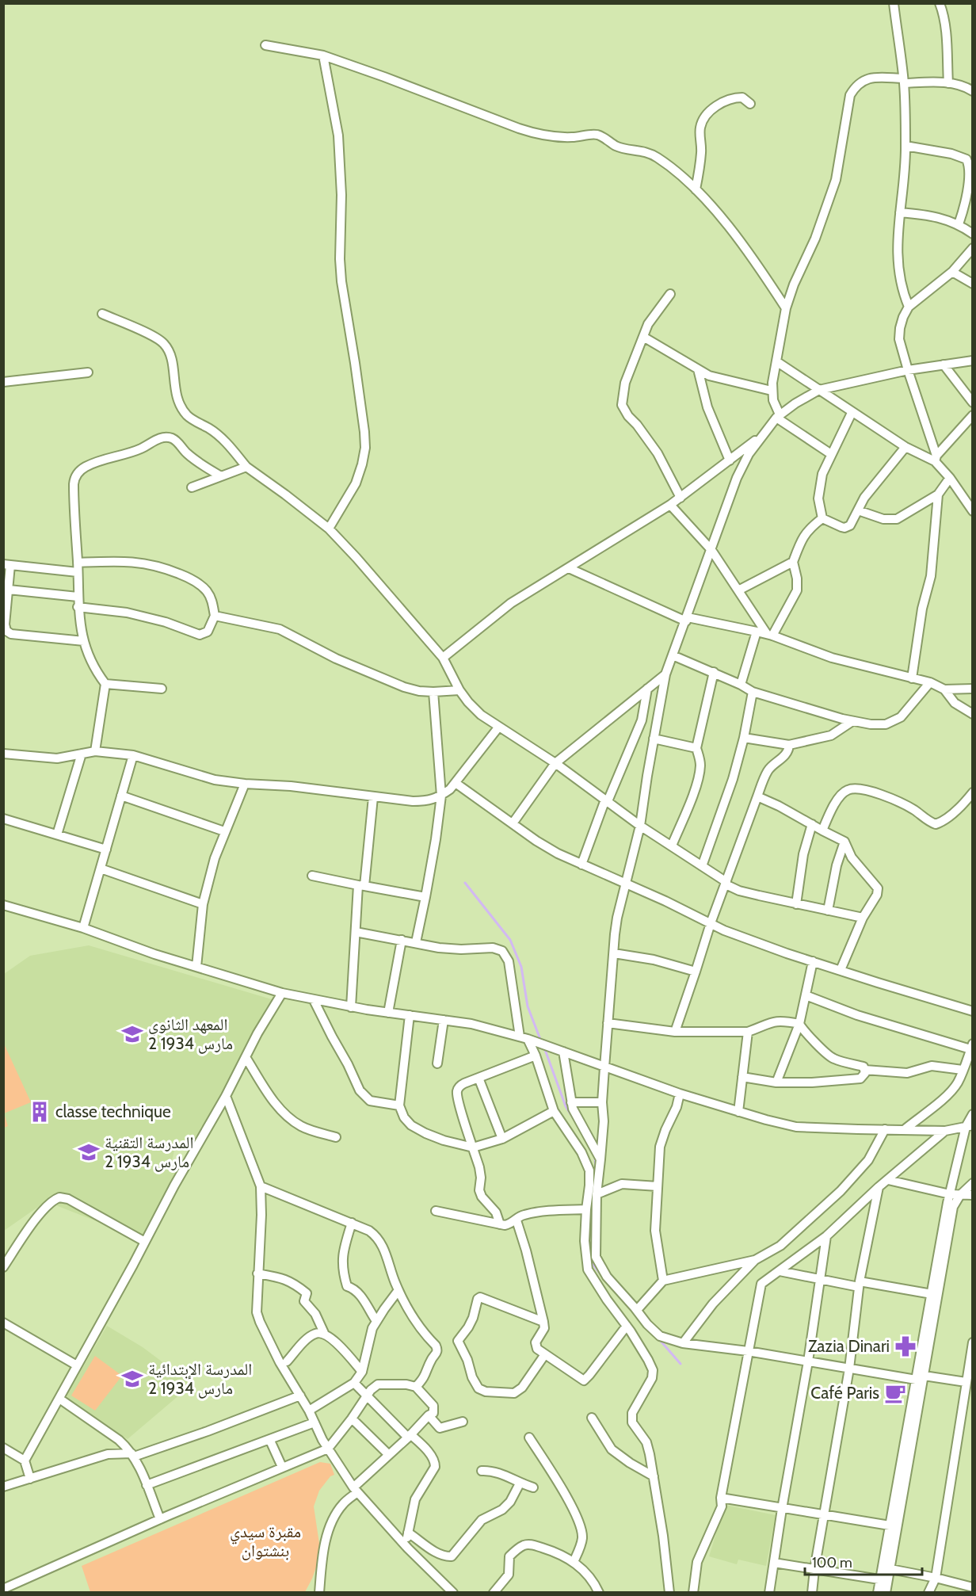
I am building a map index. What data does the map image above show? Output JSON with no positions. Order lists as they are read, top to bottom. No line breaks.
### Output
{"parks":["مقبرة سيدي بنشتوان"],"places":{"school or university":["المعهد الثانوي 2 مارس 1934","المدرسة التقنية 2 مارس 1934","المدرسة الإبتدائية 2 مارس 1934"],"building":["classe technique"],"pharmacy":["Zazia Dinari"],"cafe":["Café Paris"]},"scale_bar":"100 m"}
